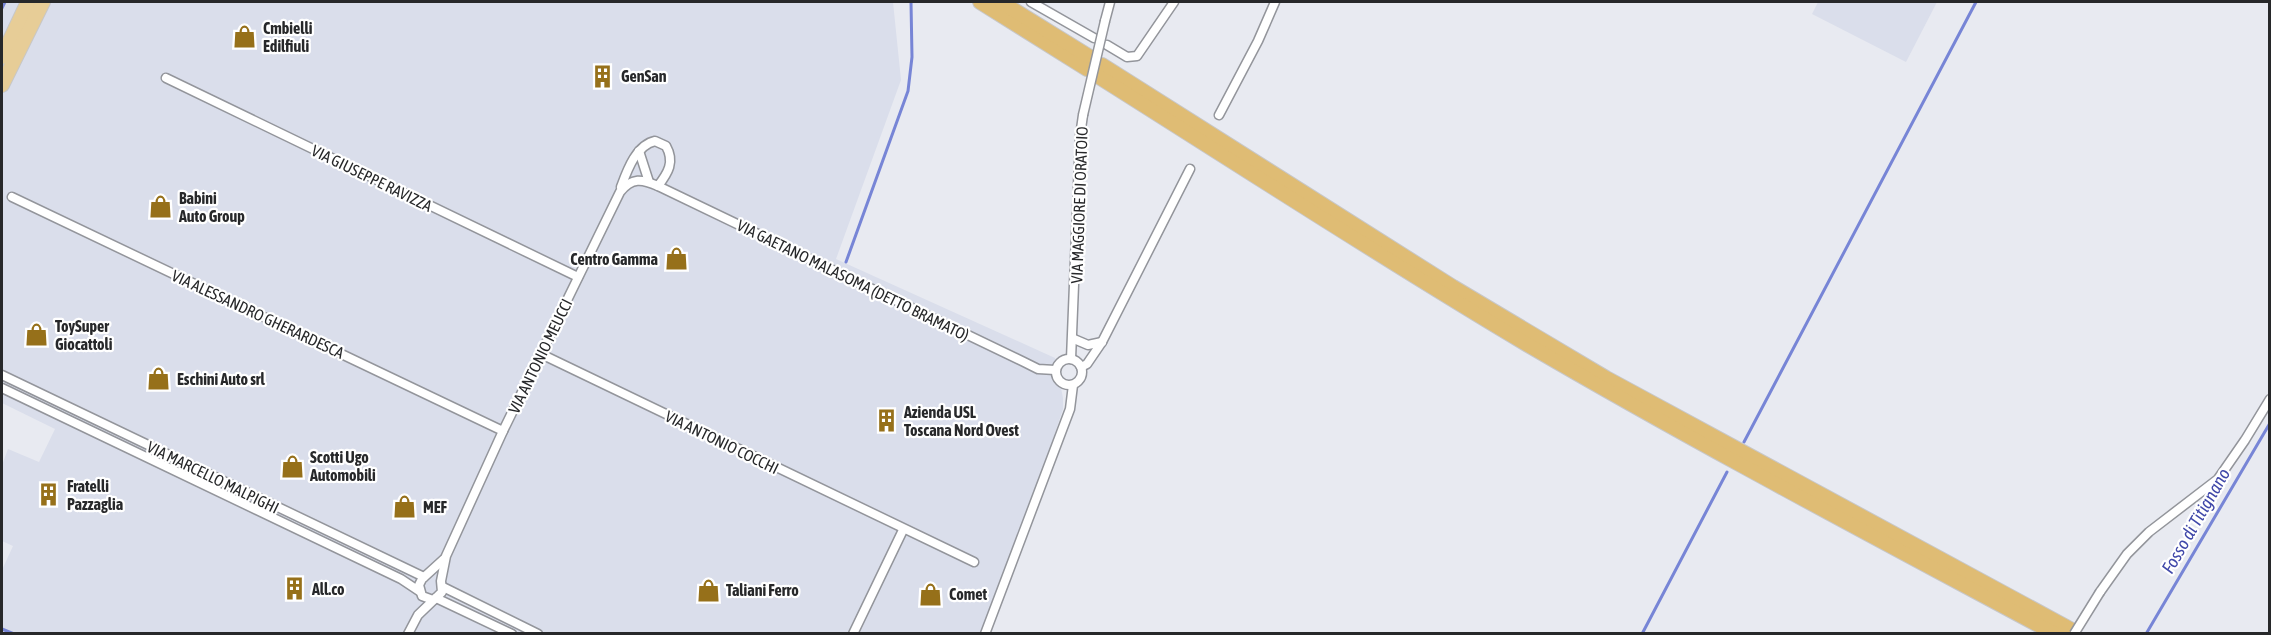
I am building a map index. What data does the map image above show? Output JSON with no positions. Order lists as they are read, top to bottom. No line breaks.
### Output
{"streets":{"street":["VIA GIUSEPPE RAVIZZA","VIA MAGGIORE DI ORATOIO","VIA GAETANO MALASOMA (DETTO BRAMATO)","VIA ALESSANDRO GHERARDESCA","VIA ANTONIO MEUCCI","VIA ANTONIO COCCHI","VIA MARCELLO MALPIGHI"]},"crossings":[["VIA GIUSEPPE RAVIZZA","VIA ANTONIO MEUCCI"],["VIA MAGGIORE DI ORATOIO","VIA GAETANO MALASOMA (DETTO BRAMATO)"],["VIA ALESSANDRO GHERARDESCA","VIA ANTONIO MEUCCI"],["VIA ANTONIO MEUCCI","VIA ANTONIO COCCHI"],["VIA ANTONIO MEUCCI","VIA MARCELLO MALPIGHI"]],"water":["Fosso di Titignano"],"places":{"shop":["Cmbielli Edilfiuli","Babini Auto Group","Centro Gamma","ToySuper Giocattoli","Eschini Auto srl","Scotti Ugo Automobili","MEF","Taliani Ferro","Comet"],"building":["GenSan","Azienda USL Toscana Nord Ovest","Fratelli Pazzaglia","All.co"]}}
